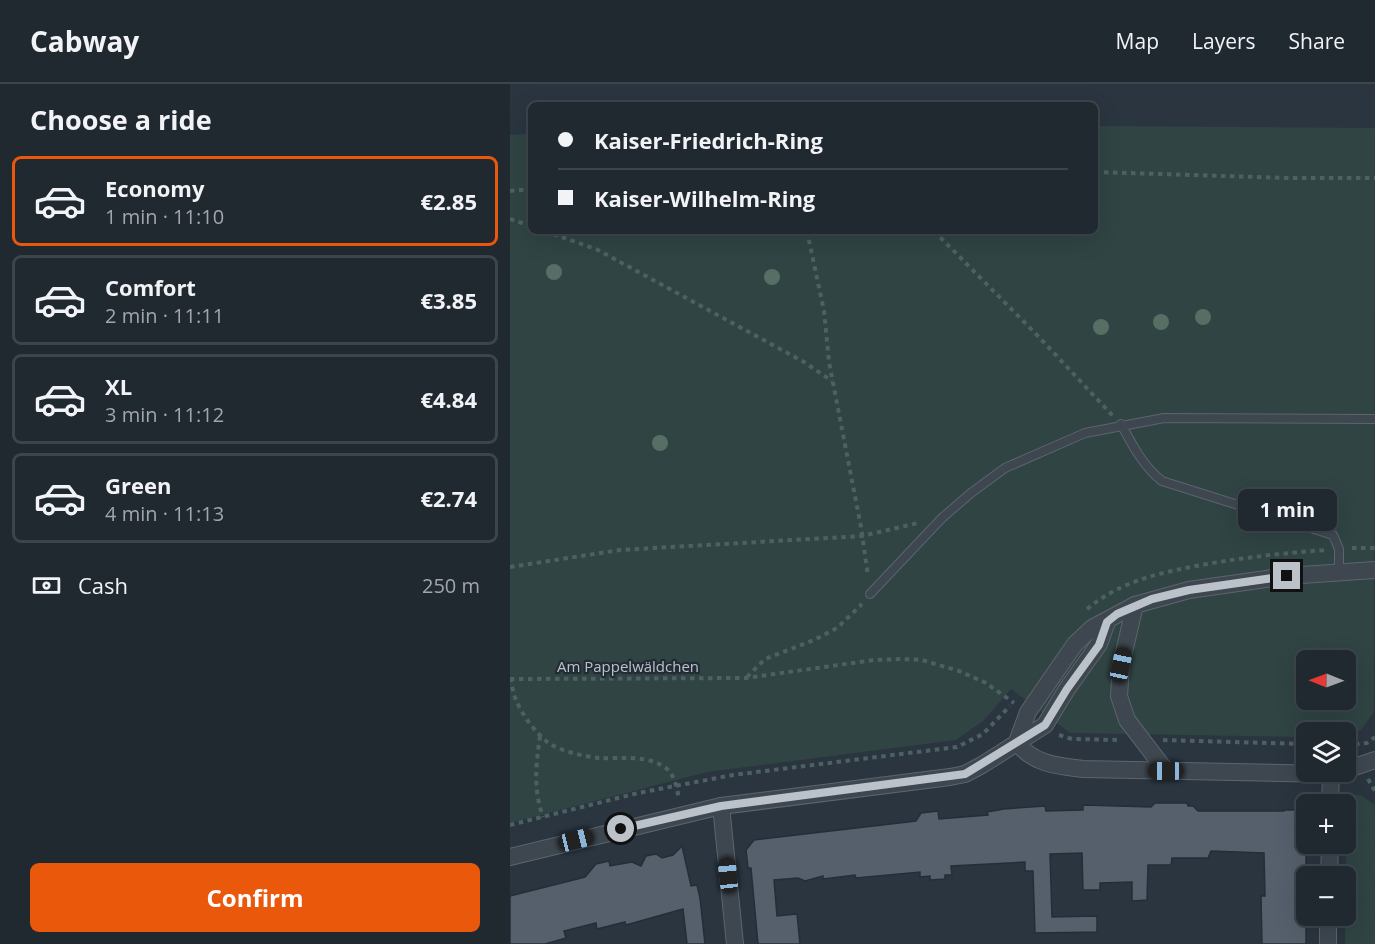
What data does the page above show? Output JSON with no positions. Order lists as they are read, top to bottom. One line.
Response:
{"streets":{"path":["Am Pappelwäldchen"]},"north":"left","page":{"header":"Cabway","nav":["Map","Layers","Share"],"heading":"Choose a ride","banner":["Kaiser-Friedrich-Ring","Kaiser-Wilhelm-Ring"],"list":[{"name":"Economy","note":"1 min · 11:10","value":"€2.85"},{"name":"Comfort","note":"2 min · 11:11","value":"€3.85"},{"name":"XL","note":"3 min · 11:12","value":"€4.84"},{"name":"Green","note":"4 min · 11:13","value":"€2.74"}],"bubble":"1 min","pay":["Cash","250 m"],"map_buttons":["+","−"],"buttons":"Confirm"}}
